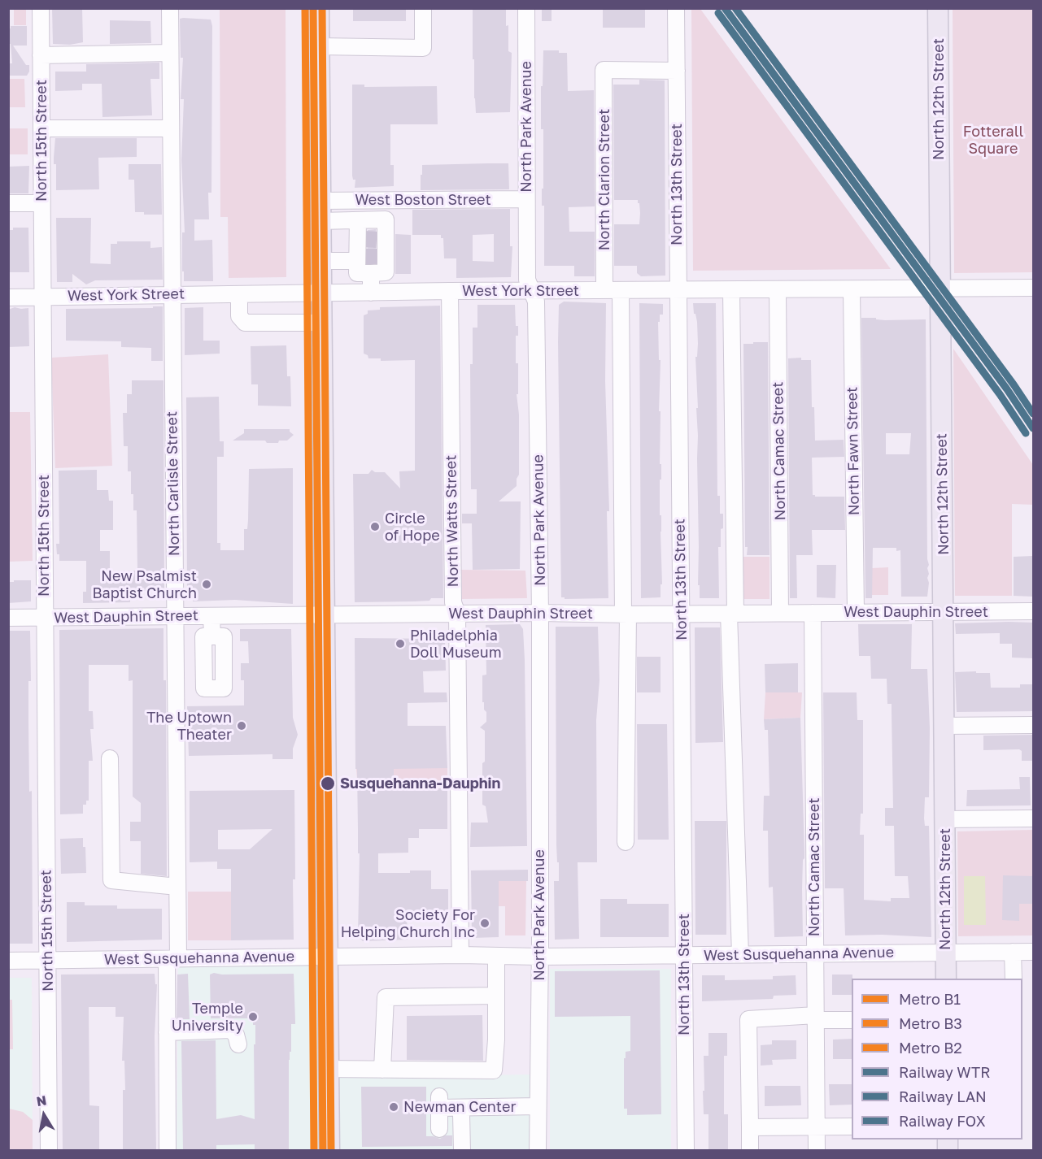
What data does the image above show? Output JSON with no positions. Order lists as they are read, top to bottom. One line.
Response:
{"streets":{"main road":["North 12th Street"],"street":["North Park Avenue","North 15th Street","North Clarion Street","North 13th Street","West Boston Street","West York Street","North Camac Street","North Fawn Street","North Carlisle Street","North Watts Street","West Dauphin Street","West Susquehanna Avenue"]},"crossings":[["North 12th Street","West York Street"],["North 12th Street","West Dauphin Street"],["North 12th Street","West Susquehanna Avenue"],["North Park Avenue","West Boston Street"],["North Park Avenue","West York Street"],["North Park Avenue","West Dauphin Street"],["North Park Avenue","West Susquehanna Avenue"],["North 15th Street","West York Street"],["North 15th Street","West Dauphin Street"],["North 15th Street","West Susquehanna Avenue"],["North Clarion Street","North 13th Street"],["North Clarion Street","West York Street"],["North Clarion Street","West Dauphin Street"],["North 13th Street","West York Street"],["North 13th Street","West Dauphin Street"],["North 13th Street","West Susquehanna Avenue"],["West York Street","North Camac Street"],["West York Street","North Fawn Street"],["West York Street","North Carlisle Street"],["West York Street","North Watts Street"],["North Camac Street","West Dauphin Street"],["North Camac Street","West Susquehanna Avenue"],["North Fawn Street","West Dauphin Street"],["North Carlisle Street","West Dauphin Street"],["North Carlisle Street","West Susquehanna Avenue"],["North Watts Street","West Dauphin Street"],["North Watts Street","West Susquehanna Avenue"]],"parks":["Fotterall Square"],"places":["Circle of Hope","New Psalmist Baptist Church","Philadelphia Doll Museum","The Uptown Theater","Susquehanna-Dauphin","Society For Helping Church Inc","Temple University","Newman Center"],"lines":["metro line B1","metro line B3","metro line B2","rail line WTR","rail line FOX","rail line LAN"],"legend":["Metro B1","Metro B3","Metro B2","Railway WTR","Railway LAN","Railway FOX"],"north":"top"}
